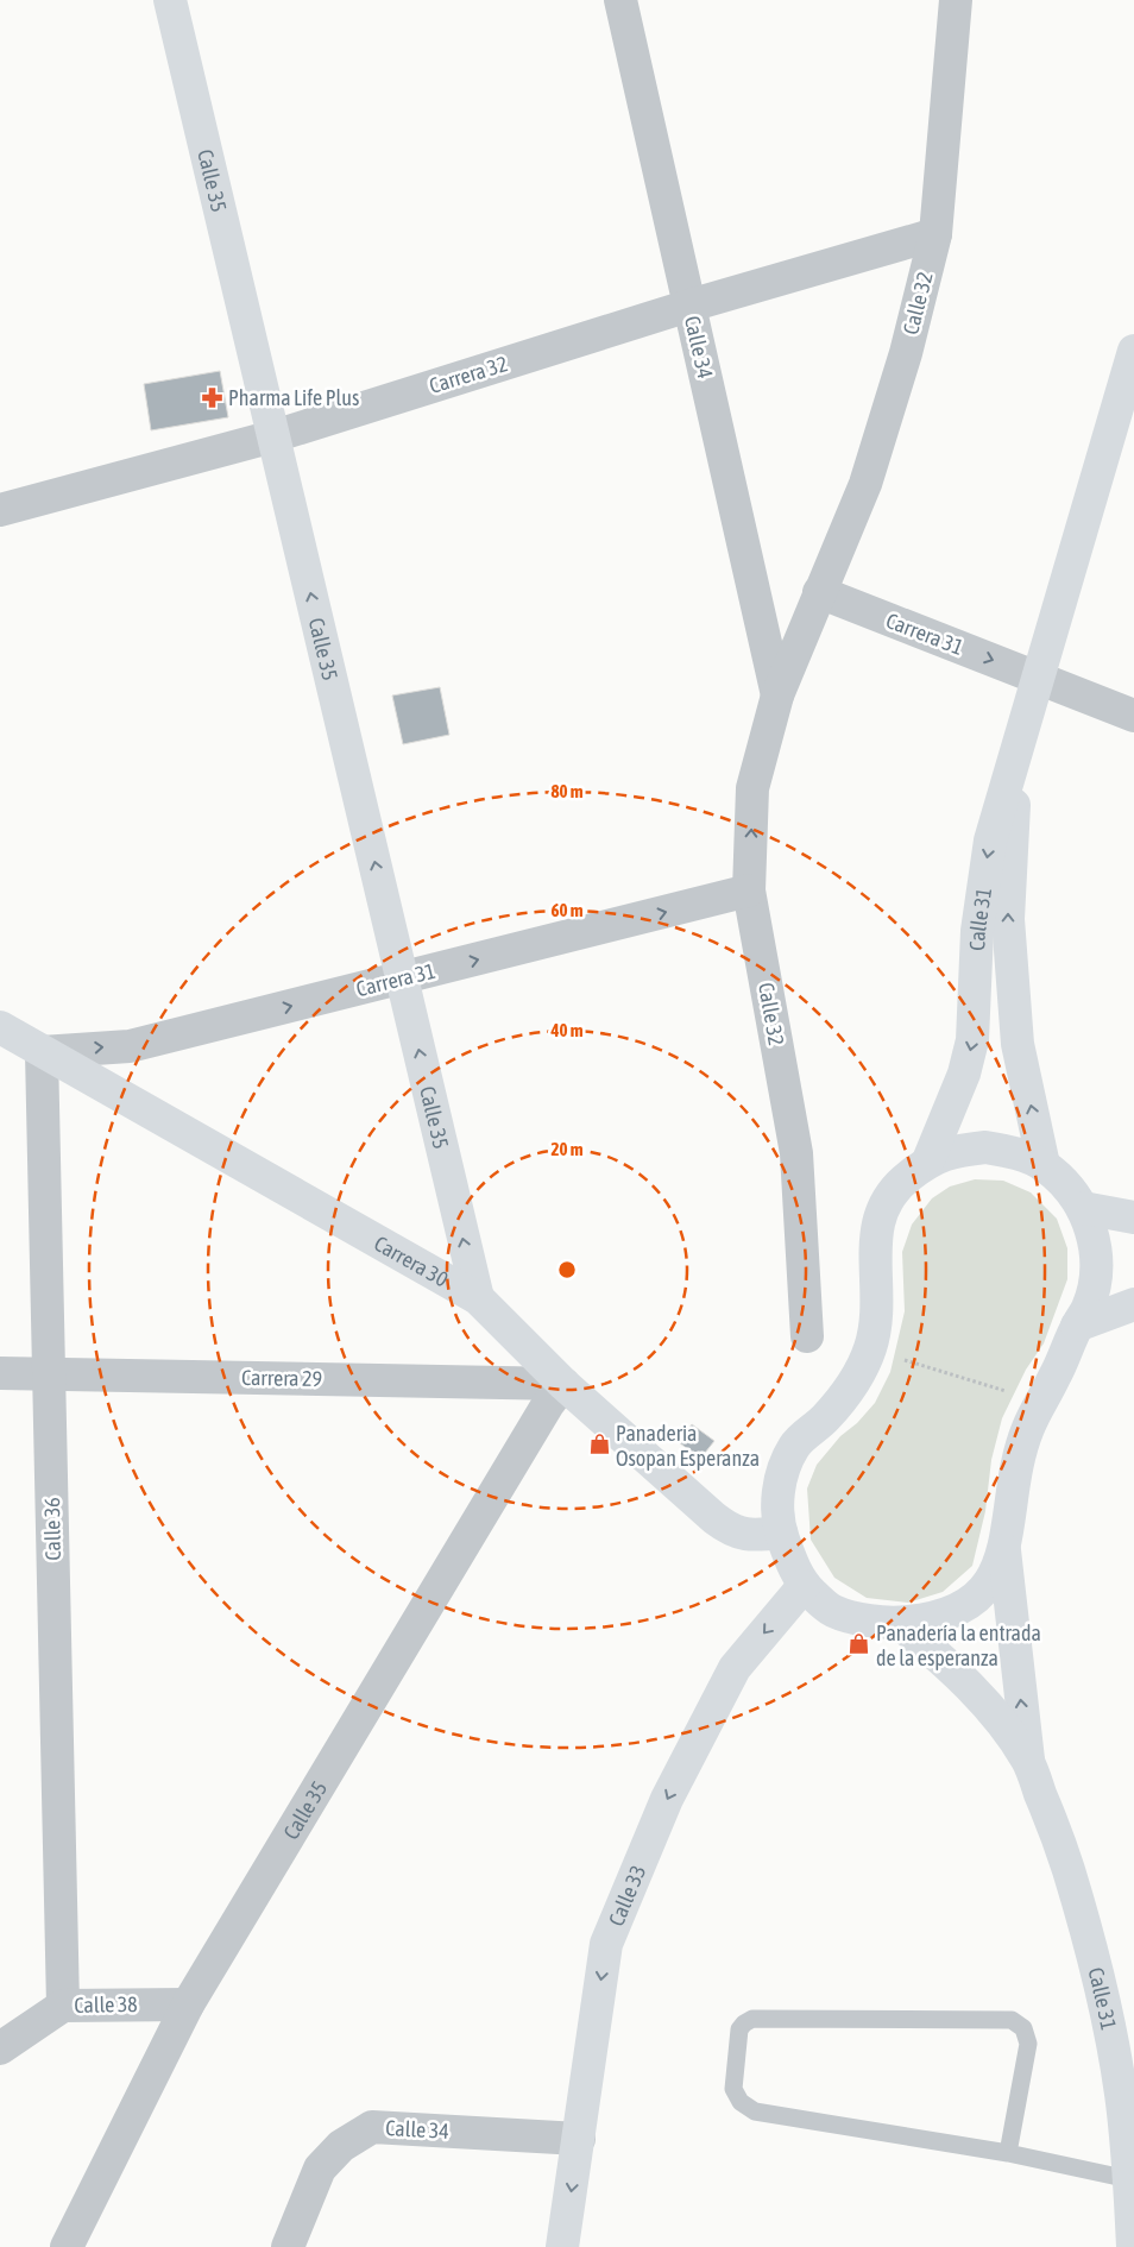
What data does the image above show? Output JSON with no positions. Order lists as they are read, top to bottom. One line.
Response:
{"streets":{"street":["Calle 35","Calle 32","Calle 34","Carrera 32","Carrera 31","Calle 31","Carrera 30","Carrera 29","Calle 36","Calle 33","Calle 38"]},"crossings":[["Calle 35","Carrera 32"],["Calle 35","Carrera 31"],["Calle 35","Carrera 30"],["Calle 35","Carrera 29"],["Calle 35","Calle 38"],["Calle 32","Calle 34"],["Calle 32","Carrera 32"],["Calle 32","Carrera 31"],["Calle 34","Carrera 32"],["Calle 34","Calle 33"],["Carrera 31","Calle 31"],["Carrera 31","Carrera 30"],["Carrera 31","Calle 36"],["Carrera 30","Carrera 29"],["Carrera 30","Calle 36"],["Carrera 29","Calle 36"],["Calle 36","Calle 38"]],"one_way":["Calle 35","Carrera 31","Calle 33"],"places":{"pharmacy":["Pharma Life Plus"],"shop":["Panaderia Osopan Esperanza","Panadería la entrada de la esperanza"]},"rings":["80 m","60 m","40 m","20 m"]}
